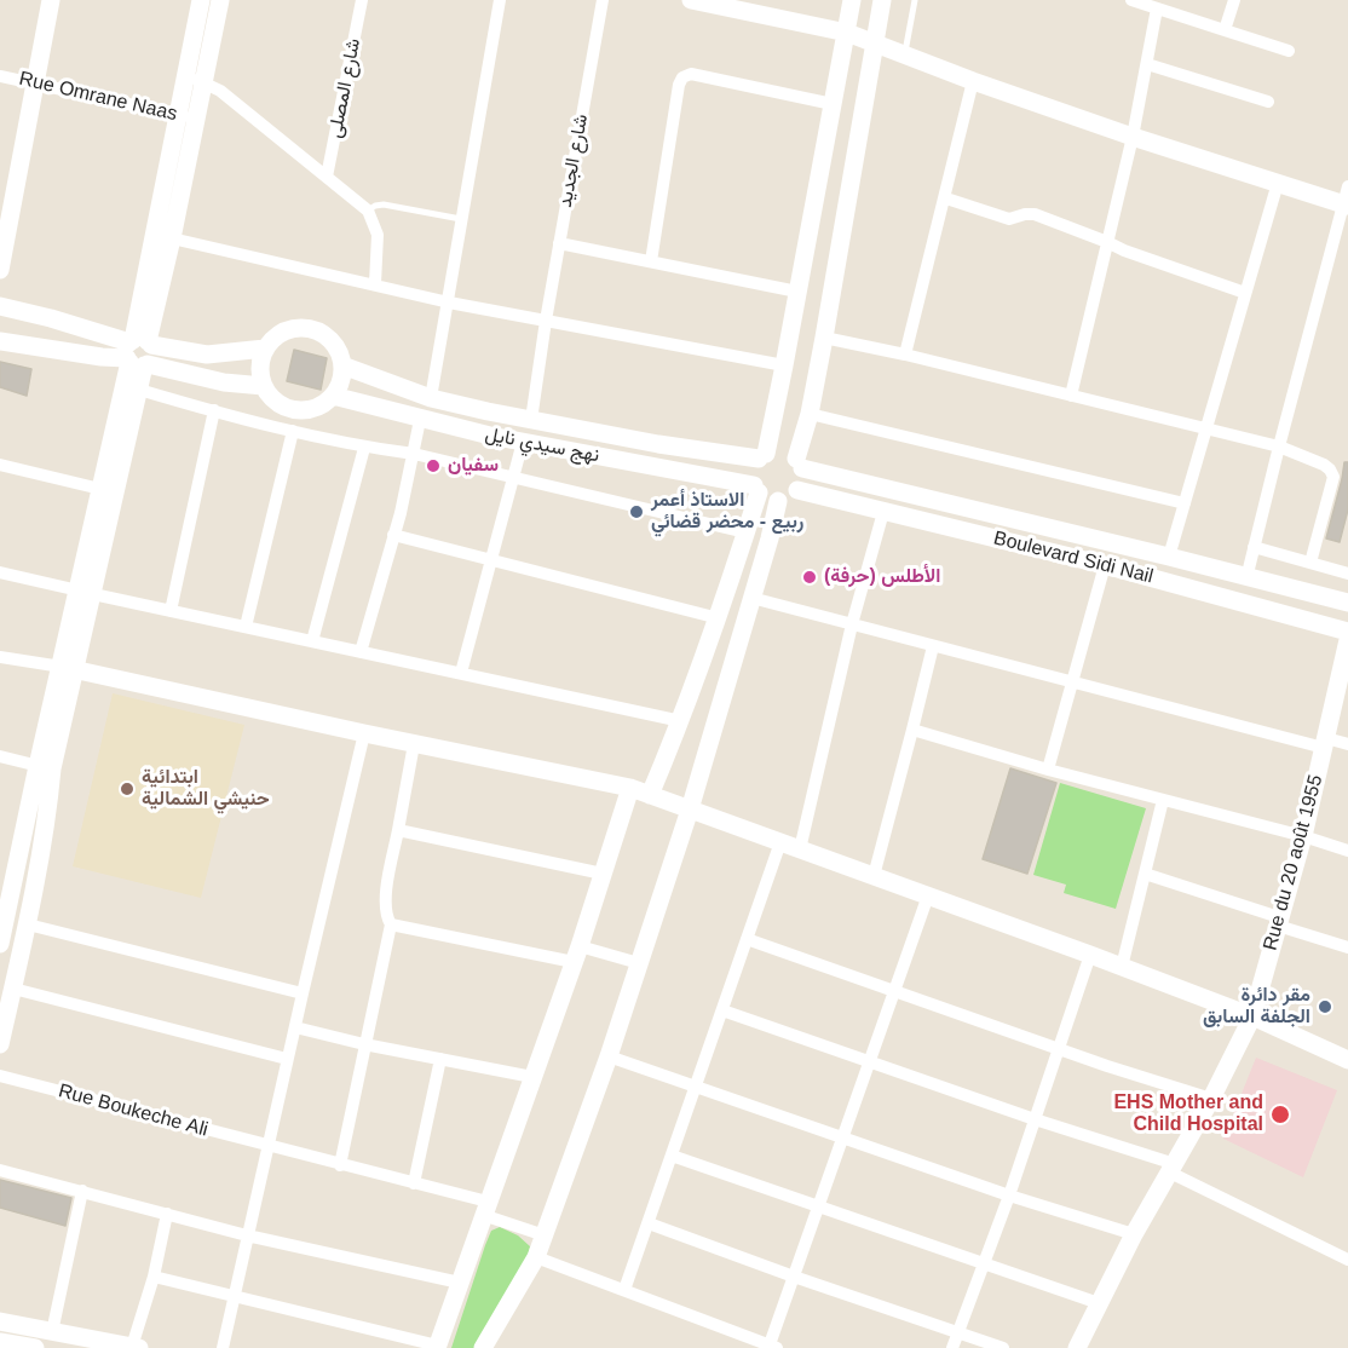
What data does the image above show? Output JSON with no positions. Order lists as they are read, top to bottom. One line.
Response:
{"streets":{"street":["شارع المصلى","Rue Omrane Naas","شارع الجديد","نهج سيدي نايل","Boulevard Sidi Nail","Rue du 20 août 1955","Rue Boukeche Ali"]},"crossings":[["شارع الجديد","نهج سيدي نايل"],["نهج سيدي نايل","Boulevard Sidi Nail"]],"places":["سفيان","الاستاذ أعمر ربيع - محضر قضائي","الأطلس (حرفة)","ابتدائية حنيشي الشمالية","مقر دائرة الجلفة السابق","EHS Mother and Child Hospital"]}
